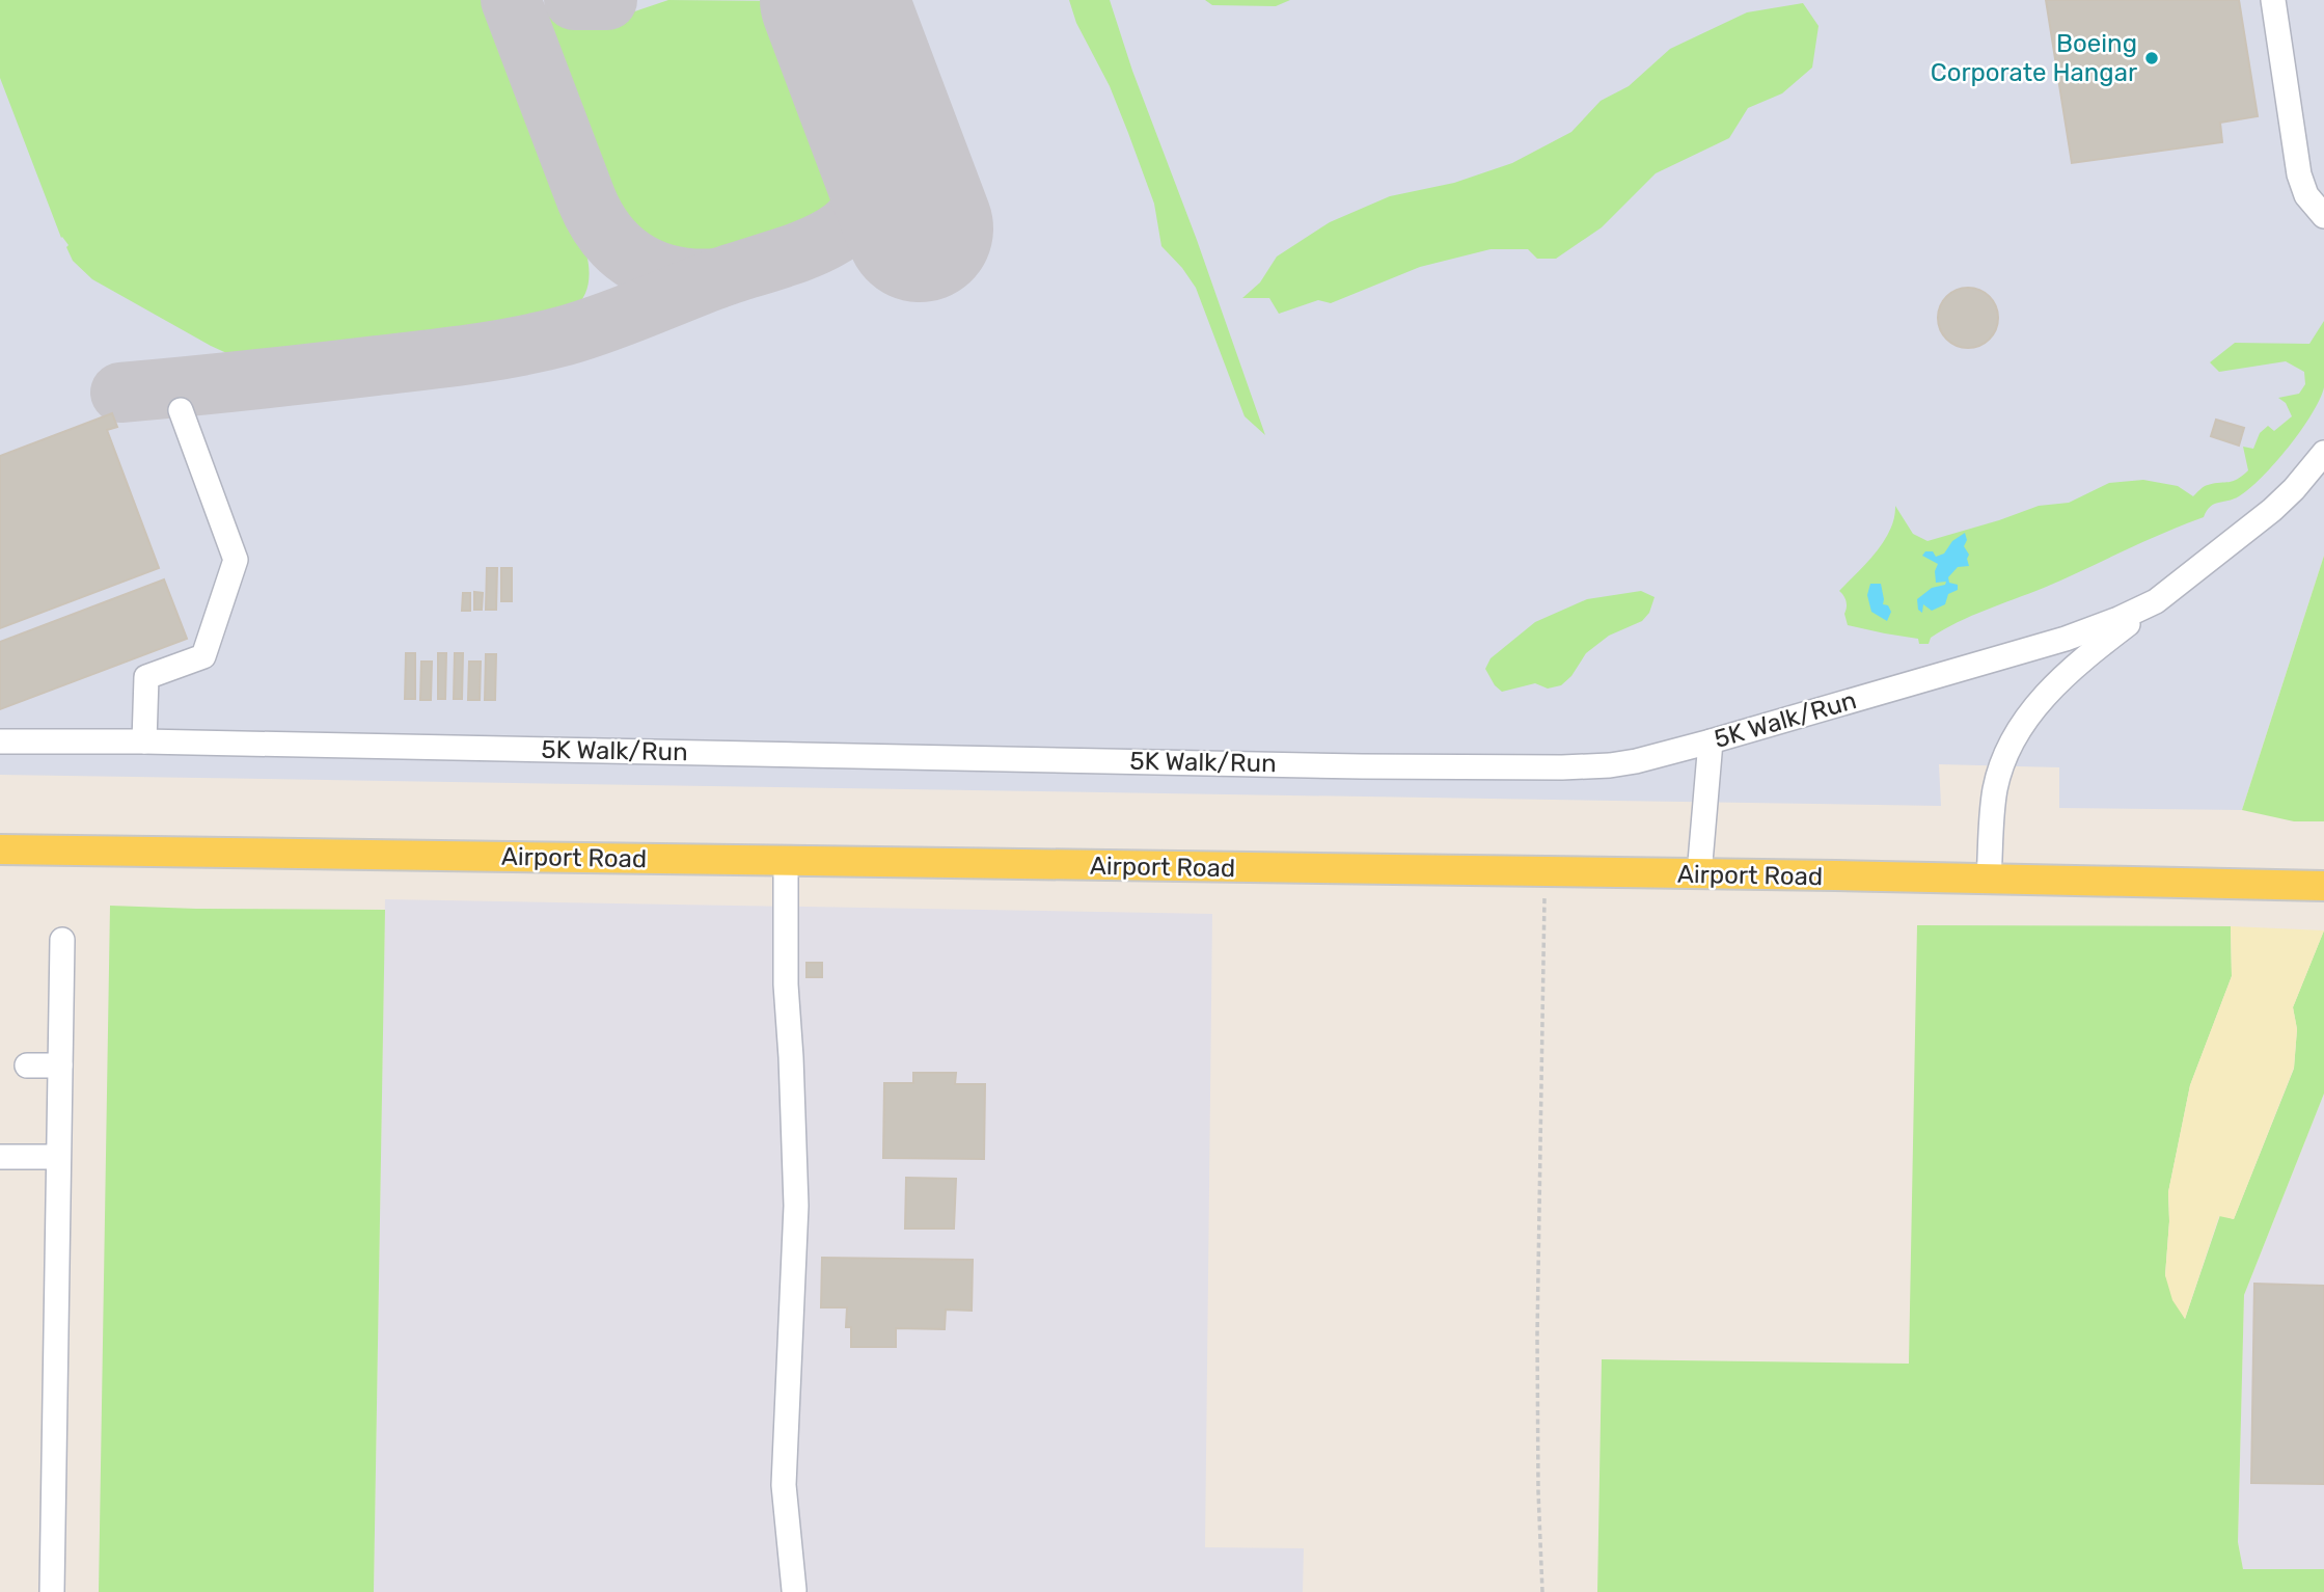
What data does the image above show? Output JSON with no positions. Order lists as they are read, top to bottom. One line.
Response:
{"streets":{"main road":["Airport Road"],"lane":["5K Walk/Run"]},"places":["Boeing Corporate Hangar"]}
